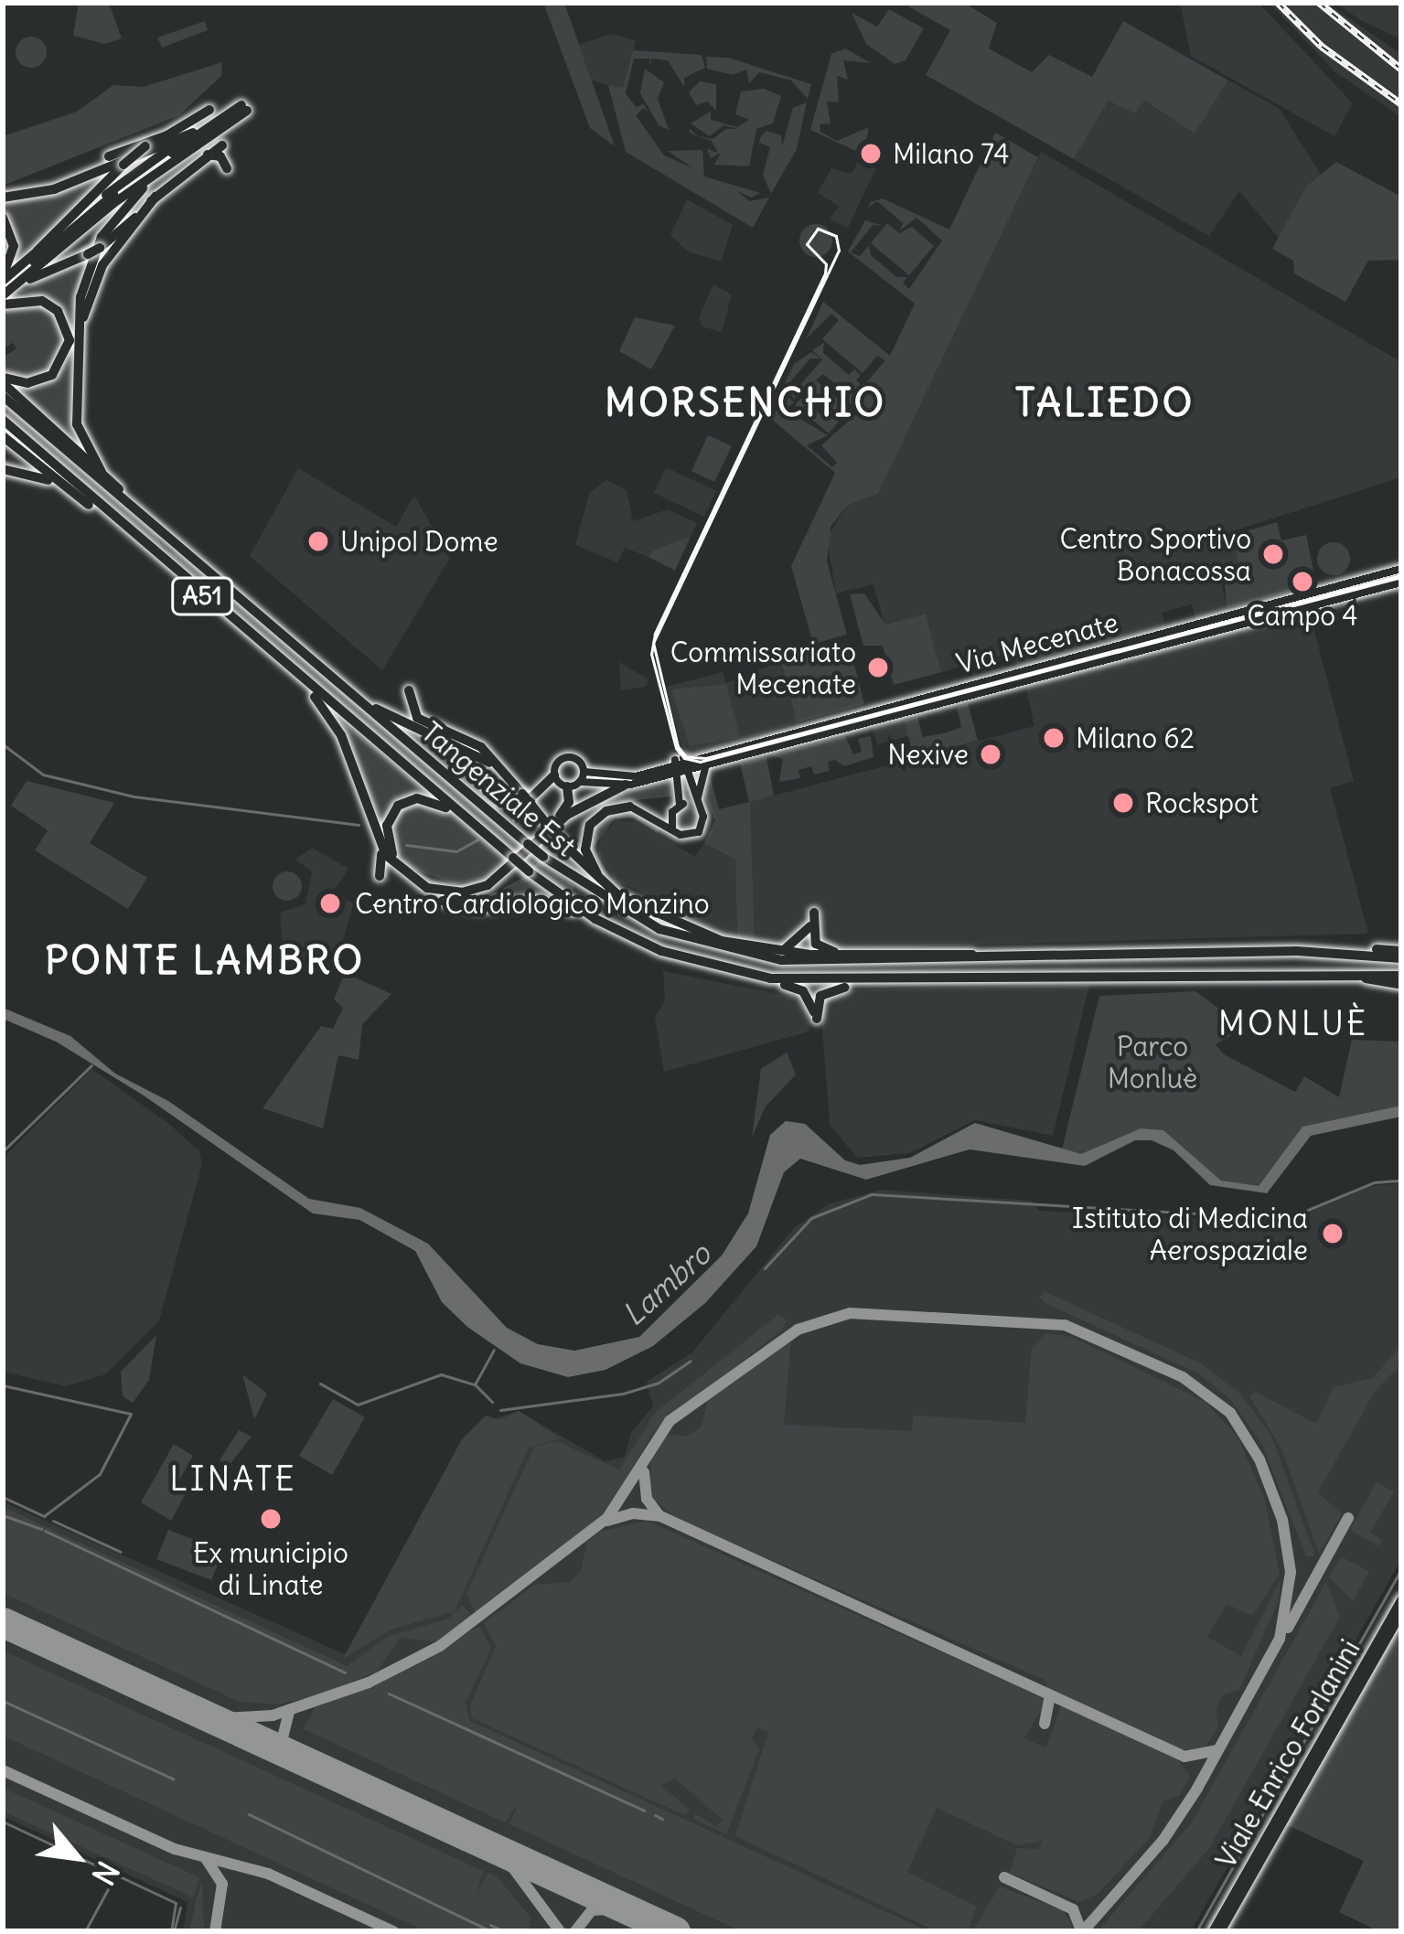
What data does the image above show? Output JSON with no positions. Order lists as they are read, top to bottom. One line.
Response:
{"streets":{"highway":["A51","Tangenziale Est"],"main road":["Via Mecenate","Viale Enrico Forlanini"]},"districts":["MORSENCHIO","TALIEDO","PONTE LAMBRO","MONLUÈ","LINATE"],"water":["Lambro"],"parks":["Parco Monluè"],"places":["Milano 74","Unipol Dome","Centro Sportivo Bonacossa","Campo 4","Commissariato Mecenate","Milano 62","Nexive","Rockspot","Centro Cardiologico Monzino","Istituto di Medicina Aerospaziale","Ex municipio di Linate"],"north":"bottom right"}
